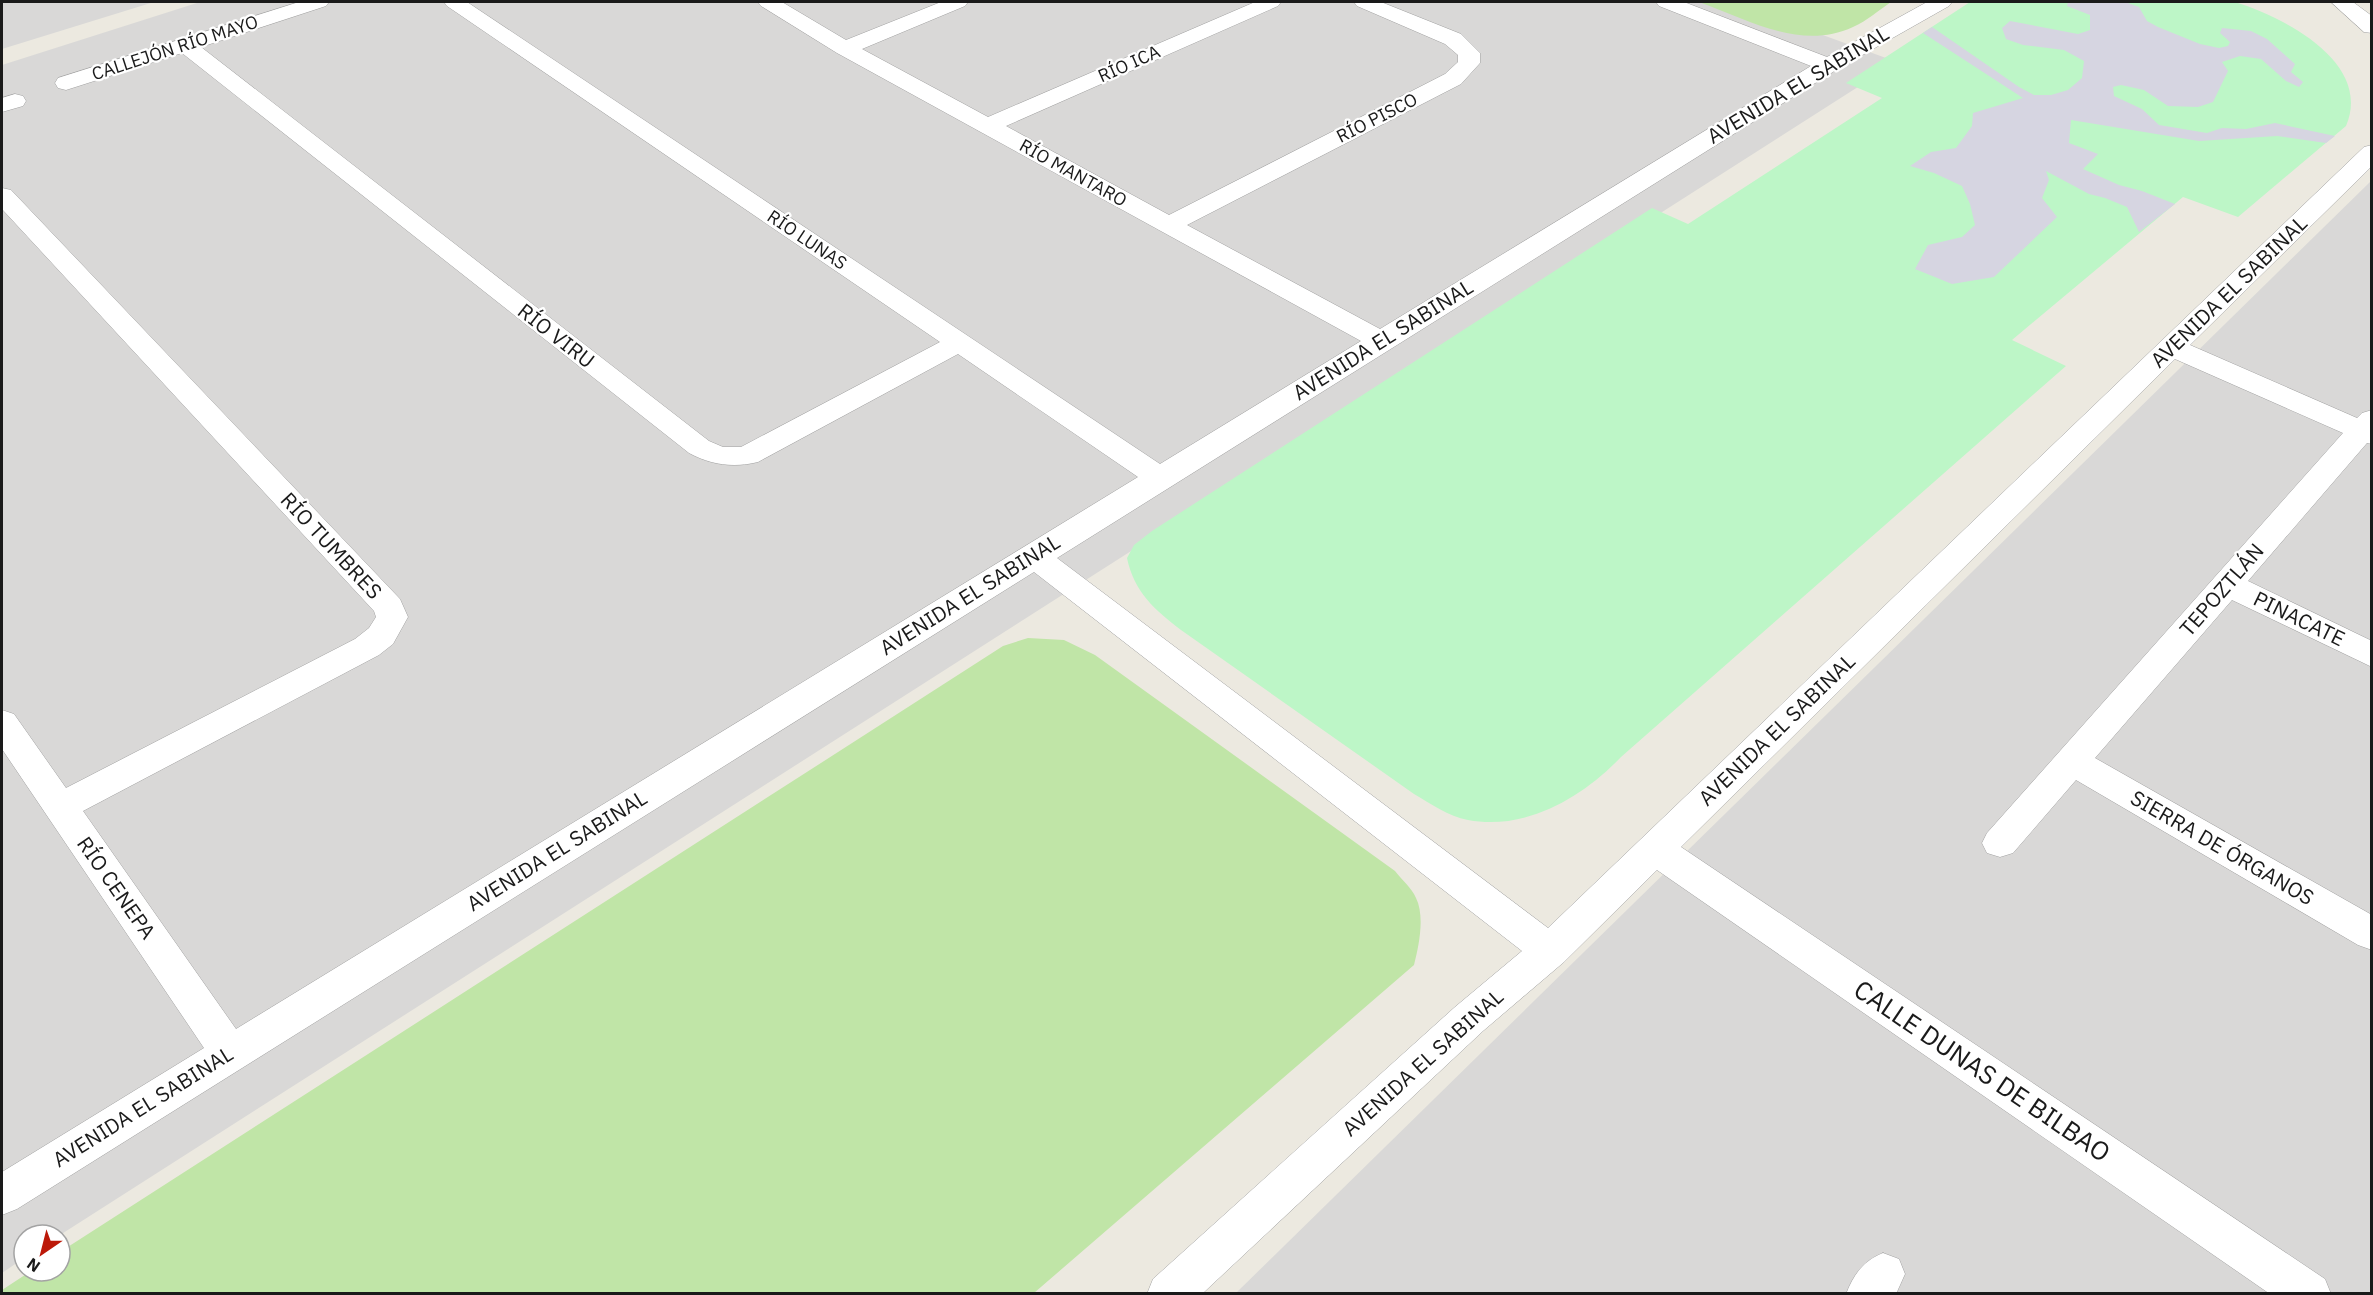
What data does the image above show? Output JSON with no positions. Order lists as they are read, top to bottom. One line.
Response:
{"streets":{"street":["CALLEJÓN RÍO MAYO","RÍO ICA","AVENIDA EL SABINAL","RÍO PISCO","RÍO MANTARO","RÍO LUNAS","RÍO VIRU","RÍO TUMBRES","TEPOZTLÁN","PINACATE","SIERRA DE ÓRGANOS","RÍO CENEPA","CALLE DUNAS DE BILBAO"]},"crossings":[["CALLEJÓN RÍO MAYO","RÍO VIRU"],["RÍO ICA","RÍO MANTARO"],["AVENIDA EL SABINAL","RÍO MANTARO"],["AVENIDA EL SABINAL","RÍO LUNAS"],["AVENIDA EL SABINAL","RÍO CENEPA"],["AVENIDA EL SABINAL","CALLE DUNAS DE BILBAO"],["RÍO PISCO","RÍO MANTARO"],["RÍO LUNAS","RÍO VIRU"],["RÍO TUMBRES","RÍO CENEPA"],["TEPOZTLÁN","PINACATE"],["TEPOZTLÁN","SIERRA DE ÓRGANOS"]],"north":"bottom left"}
